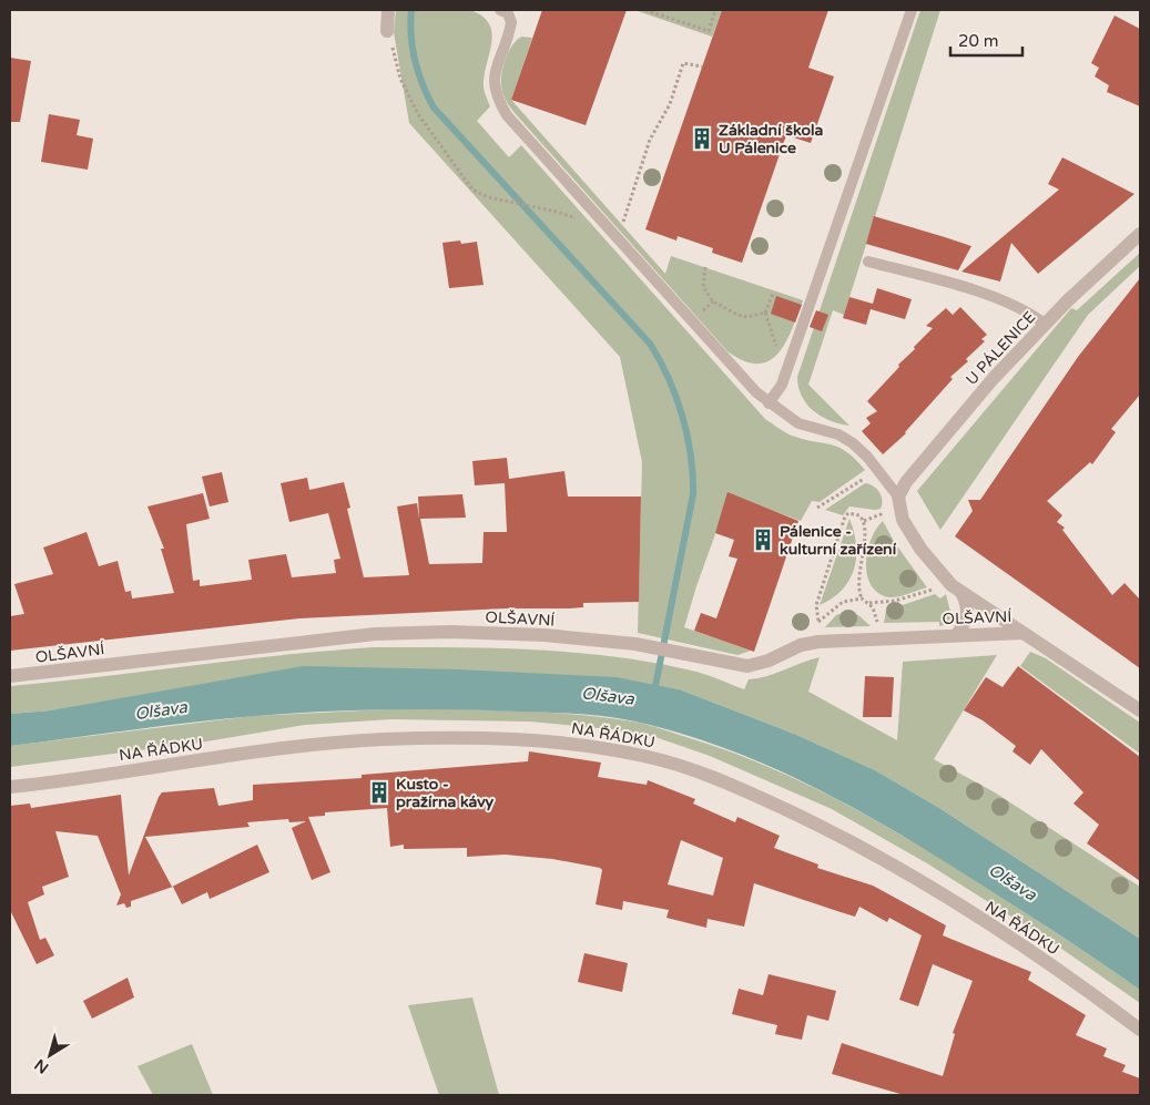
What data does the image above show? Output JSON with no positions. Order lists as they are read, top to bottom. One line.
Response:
{"streets":{"street":["U PÁLENICE","OLŠAVNÍ","NA ŘÁDKU"]},"crossings":[["U PÁLENICE","OLŠAVNÍ"]],"water":["Olšava"],"places":{"building":["Základní škola U Pálenice","Pálenice - kulturní zařízení","Kusto - pražírna kávy"]},"scale_bar":"20 m","north":"bottom left"}
